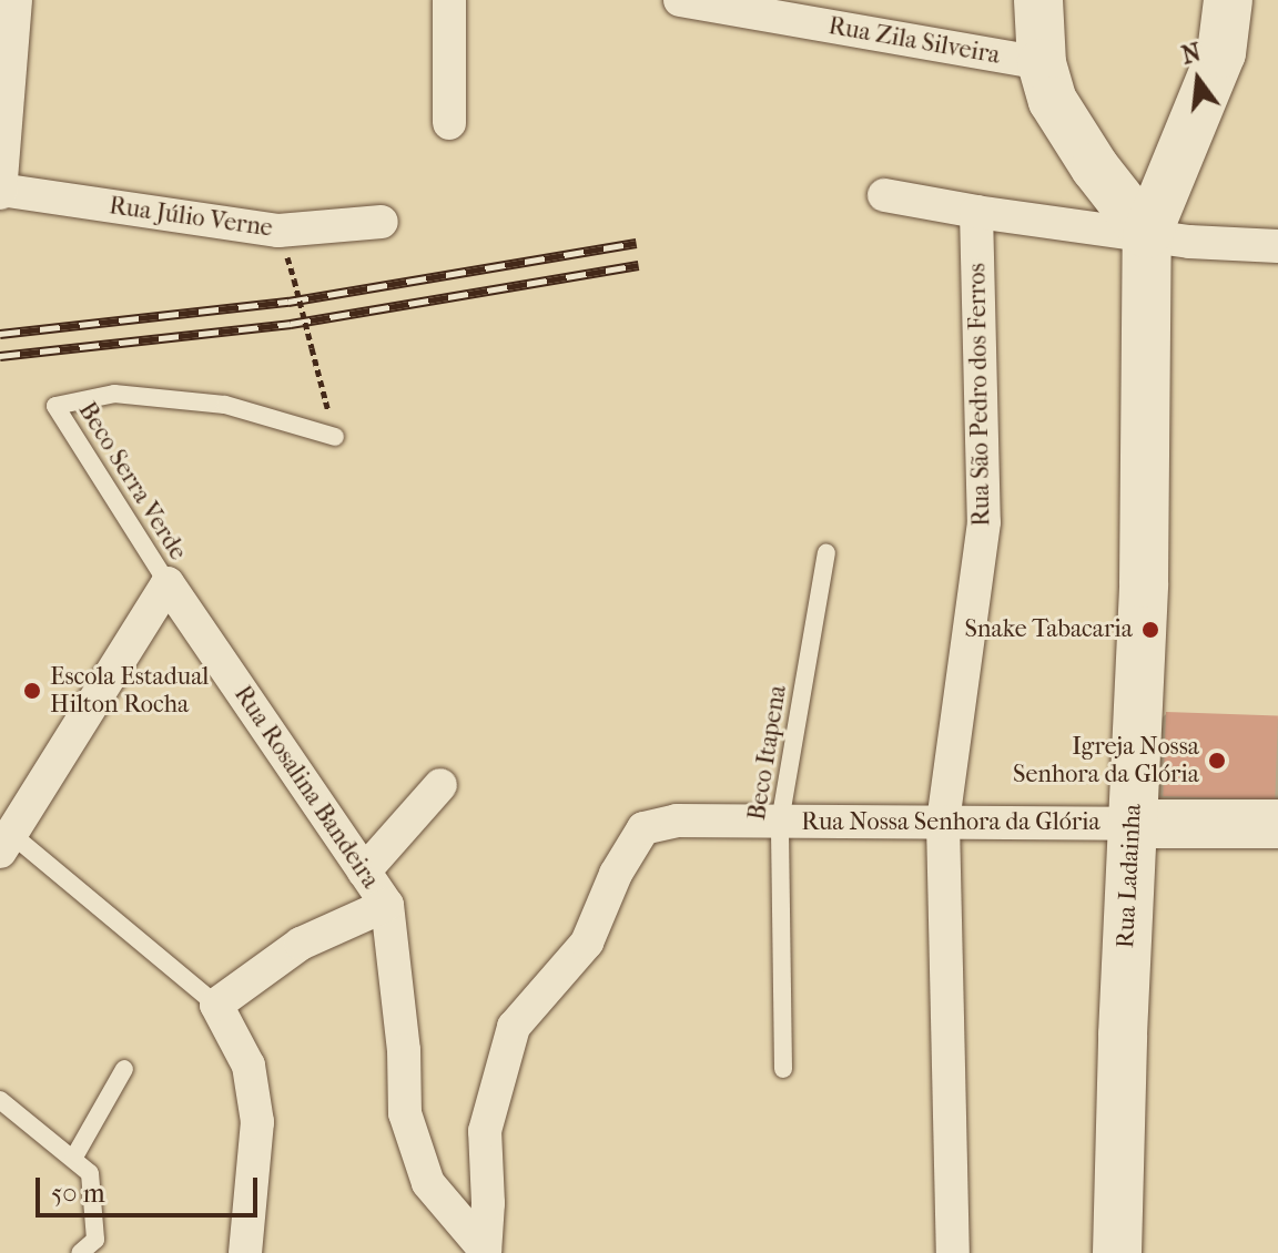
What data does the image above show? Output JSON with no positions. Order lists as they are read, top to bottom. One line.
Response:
{"streets":{"street":["Rua Zila Silveira","Rua Júlio Verne","Rua São Pedro dos Ferros","Rua Rosalina Bandeira","Rua Nossa Senhora da Glória","Rua Ladainha"],"lane":["Beco Serra Verde","Beco Itapena"]},"crossings":[["Rua São Pedro dos Ferros","Rua Nossa Senhora da Glória"],["Beco Serra Verde","Rua Rosalina Bandeira"],["Beco Itapena","Rua Nossa Senhora da Glória"],["Rua Rosalina Bandeira","Rua Nossa Senhora da Glória"],["Rua Nossa Senhora da Glória","Rua Ladainha"]],"places":["Snake Tabacaria","Escola Estadual Hilton Rocha","Igreja Nossa Senhora da Glória"],"scale_bar":"50 m","north":"top"}
